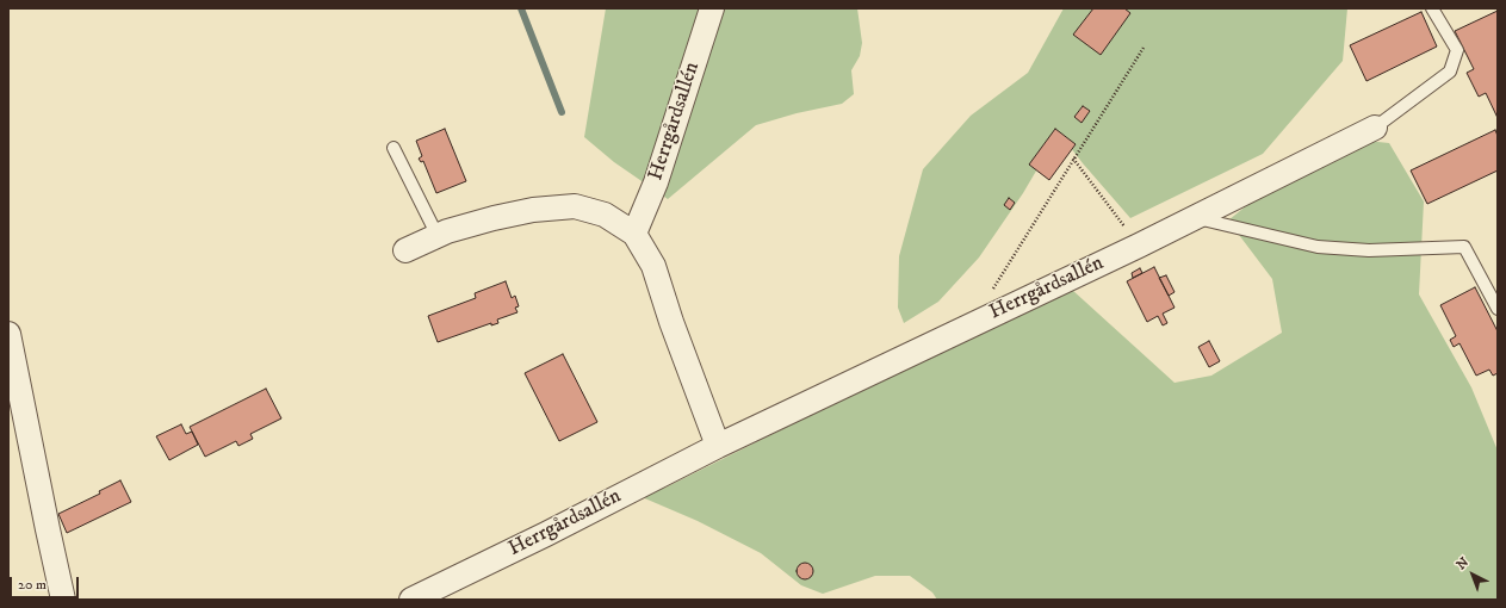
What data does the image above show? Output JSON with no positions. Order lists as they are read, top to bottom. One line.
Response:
{"streets":{"street":["Herrgårdsallén"]},"scale_bar":"20 m","north":"top left"}
